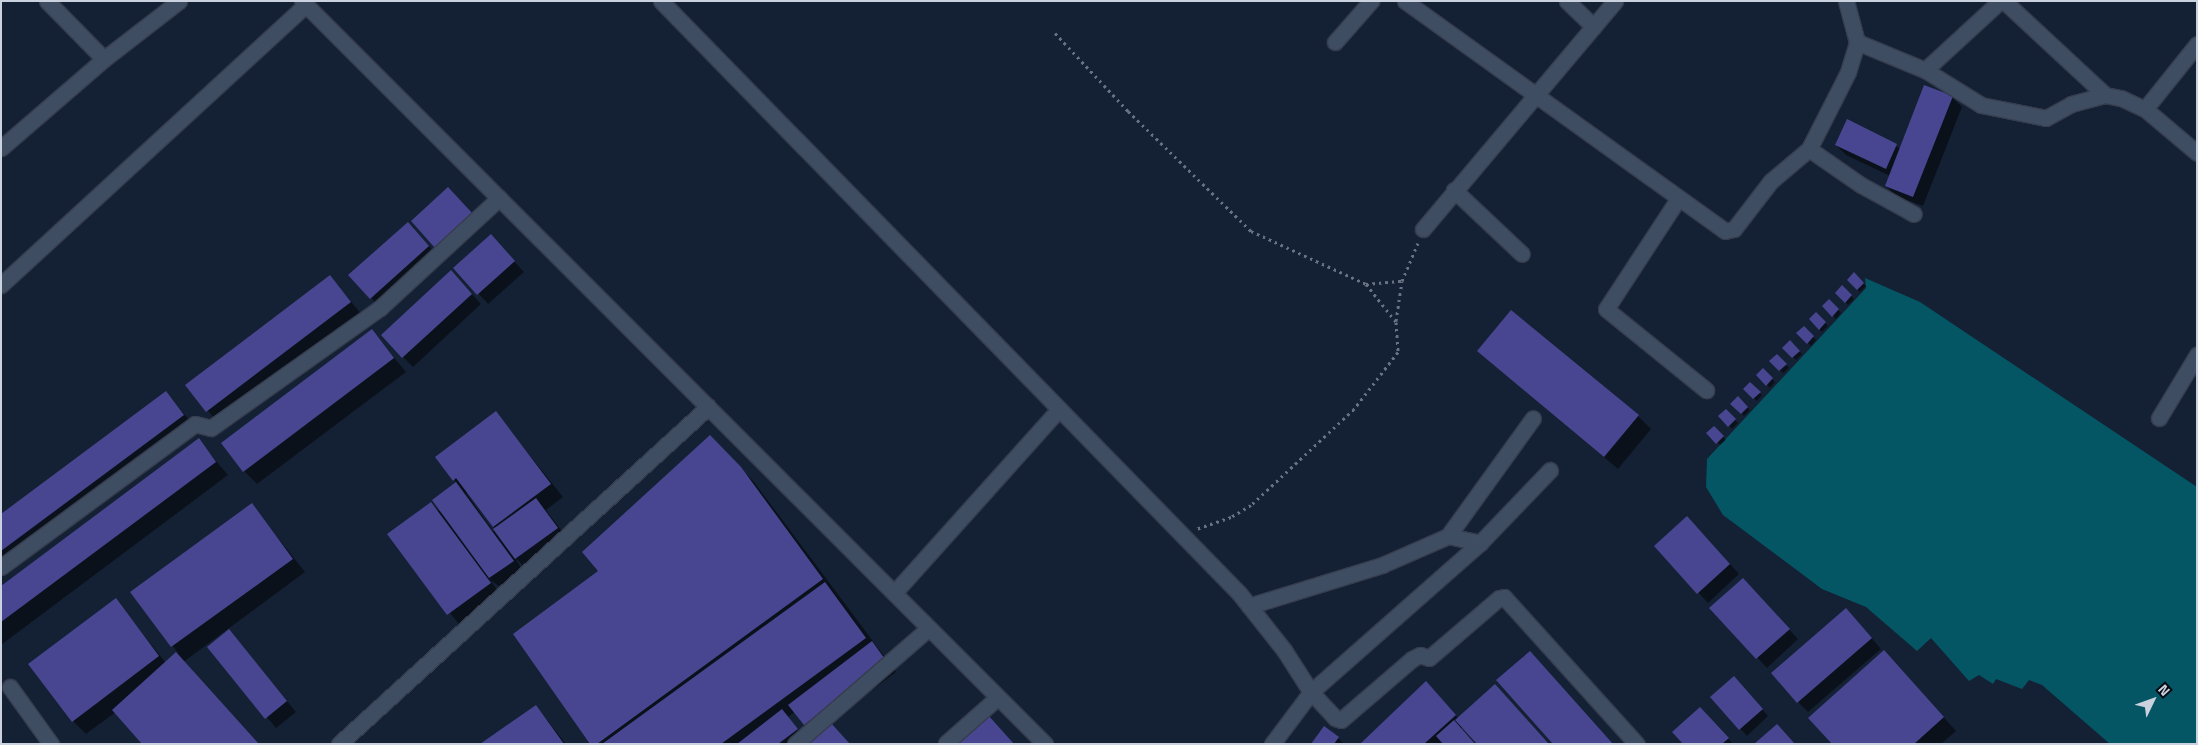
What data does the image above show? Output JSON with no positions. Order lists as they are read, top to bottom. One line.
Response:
{"north":"top right"}
